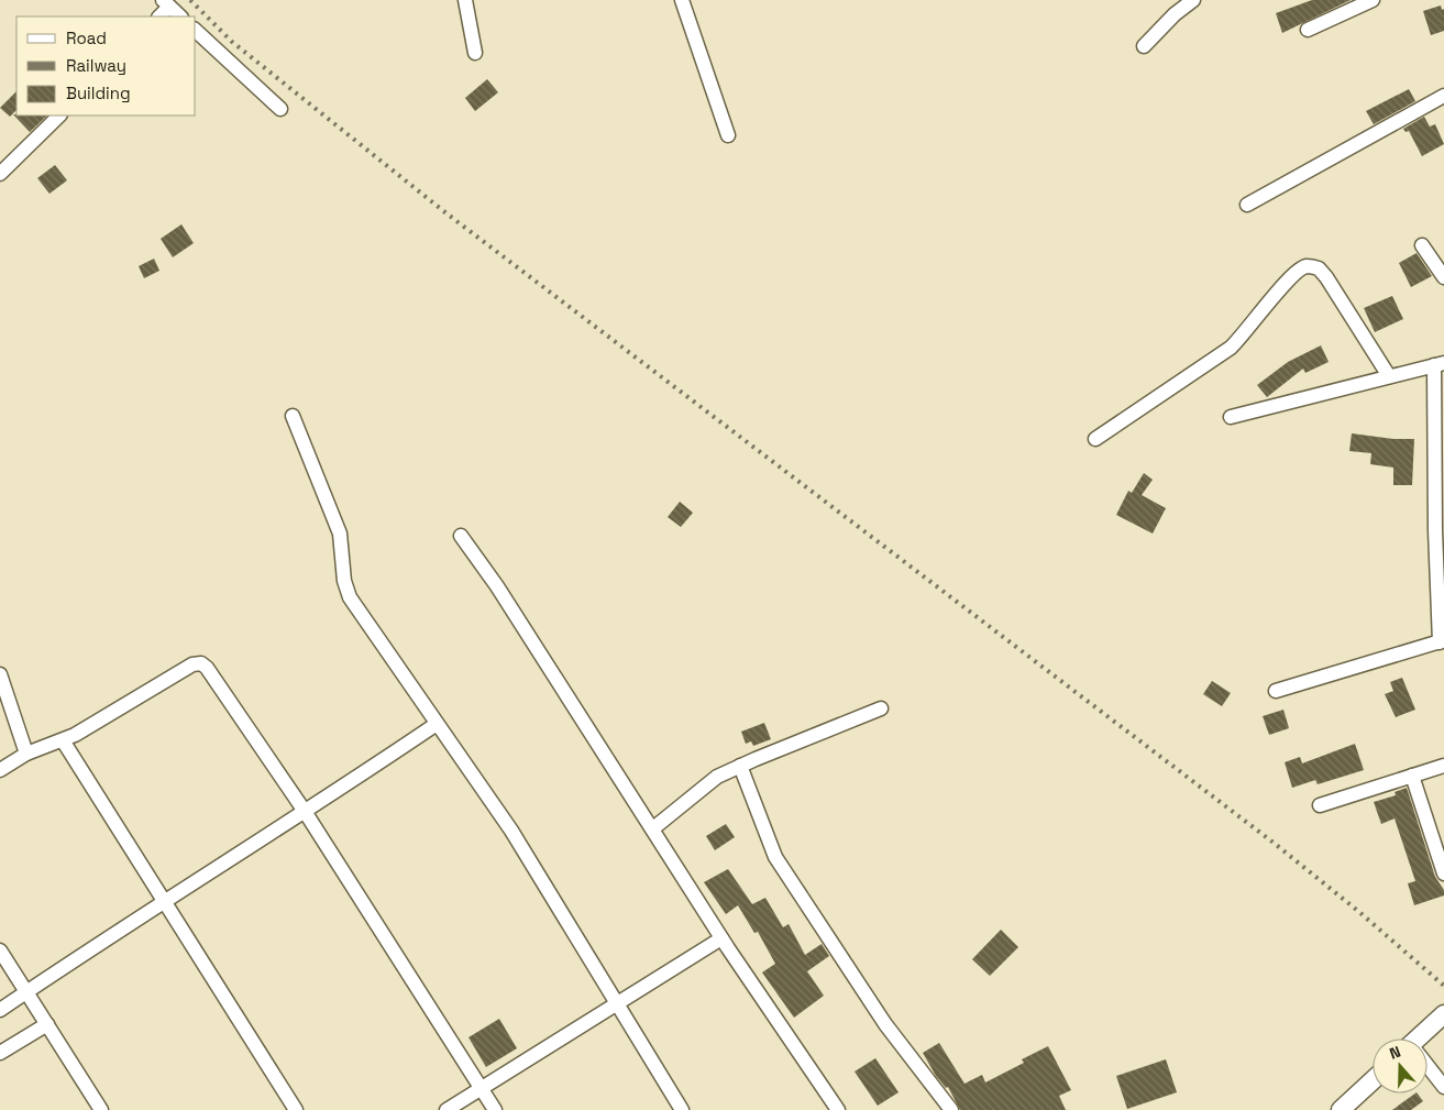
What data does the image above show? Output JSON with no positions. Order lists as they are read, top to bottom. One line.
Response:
{"legend":["Road","Railway","Building"],"north":"top"}
